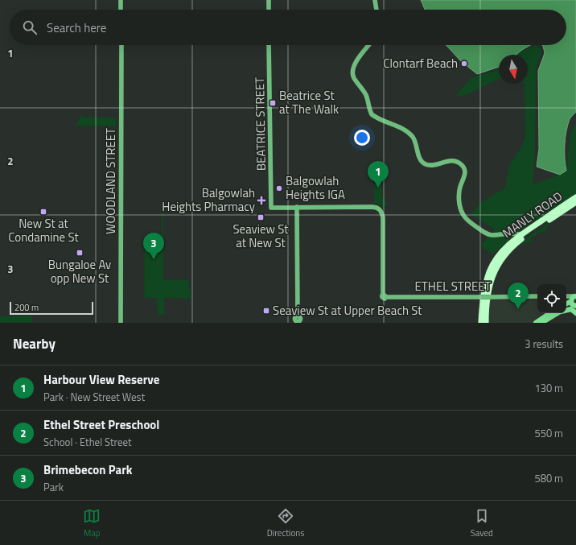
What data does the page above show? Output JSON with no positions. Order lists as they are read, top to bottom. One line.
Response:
{"streets":{"highway":["MANLY ROAD"],"street":["BEATRICE STREET","WOODLAND STREET","ETHEL STREET"]},"crossings":[["BEATRICE STREET","ETHEL STREET"]],"places":{"other":["Clontarf Beach","Balgowlah Heights IGA"],"transit":["Beatrice St at The Walk","New St at Condamine St","Seaview St at New St","Bungaloe Av opp New St","Seaview St at Upper Beach St"],"health":["Balgowlah Heights Pharmacy"]},"scale_bar":"200 m","north":"bottom","page":{"search":"Search here","pins":["1","3","2"],"scale":"200 m","heading":["Nearby","3 results"],"list":[{"mark":"1","name":"Harbour View Reserve","note":"Park · New Street West","value":"130 m"},{"mark":"2","name":"Ethel Street Preschool","note":"School · Ethel Street","value":"550 m"},{"mark":"3","name":"Brimebecon Park","note":"Park","value":"580 m"}],"nav":["Map","Directions","Saved"]},"grid":{"rows":["1","2","3"]}}
